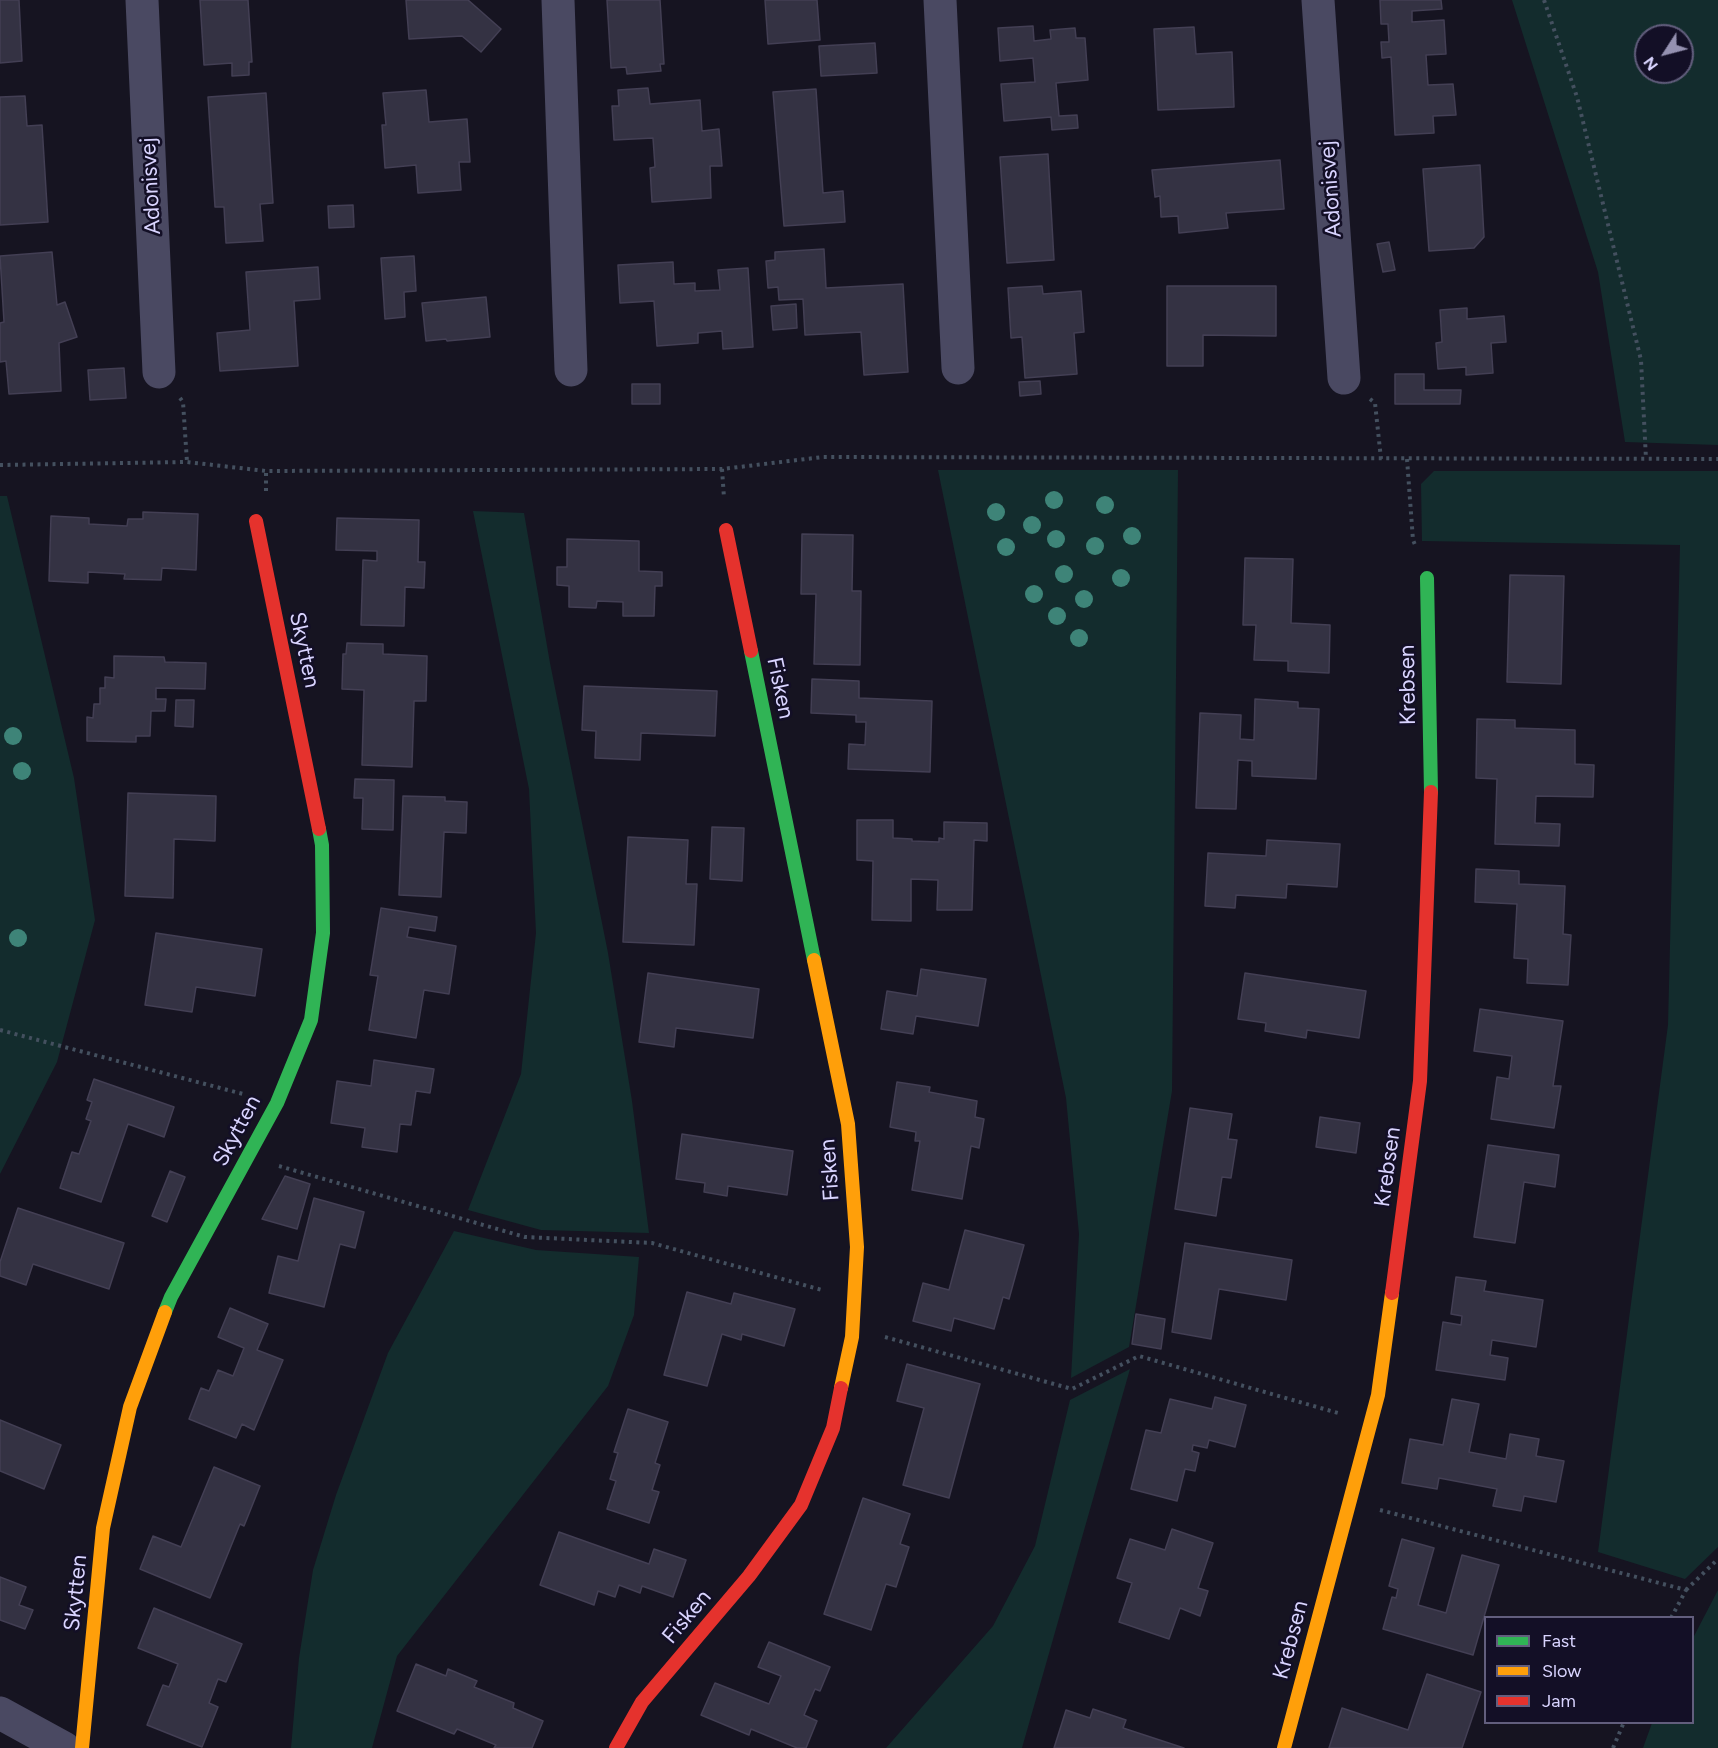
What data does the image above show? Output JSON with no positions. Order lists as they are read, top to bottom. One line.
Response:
{"streets":{"street":["Adonisvej","Skytten","Krebsen","Fisken"]},"legend":["Fast","Slow","Jam"],"north":"bottom left"}
